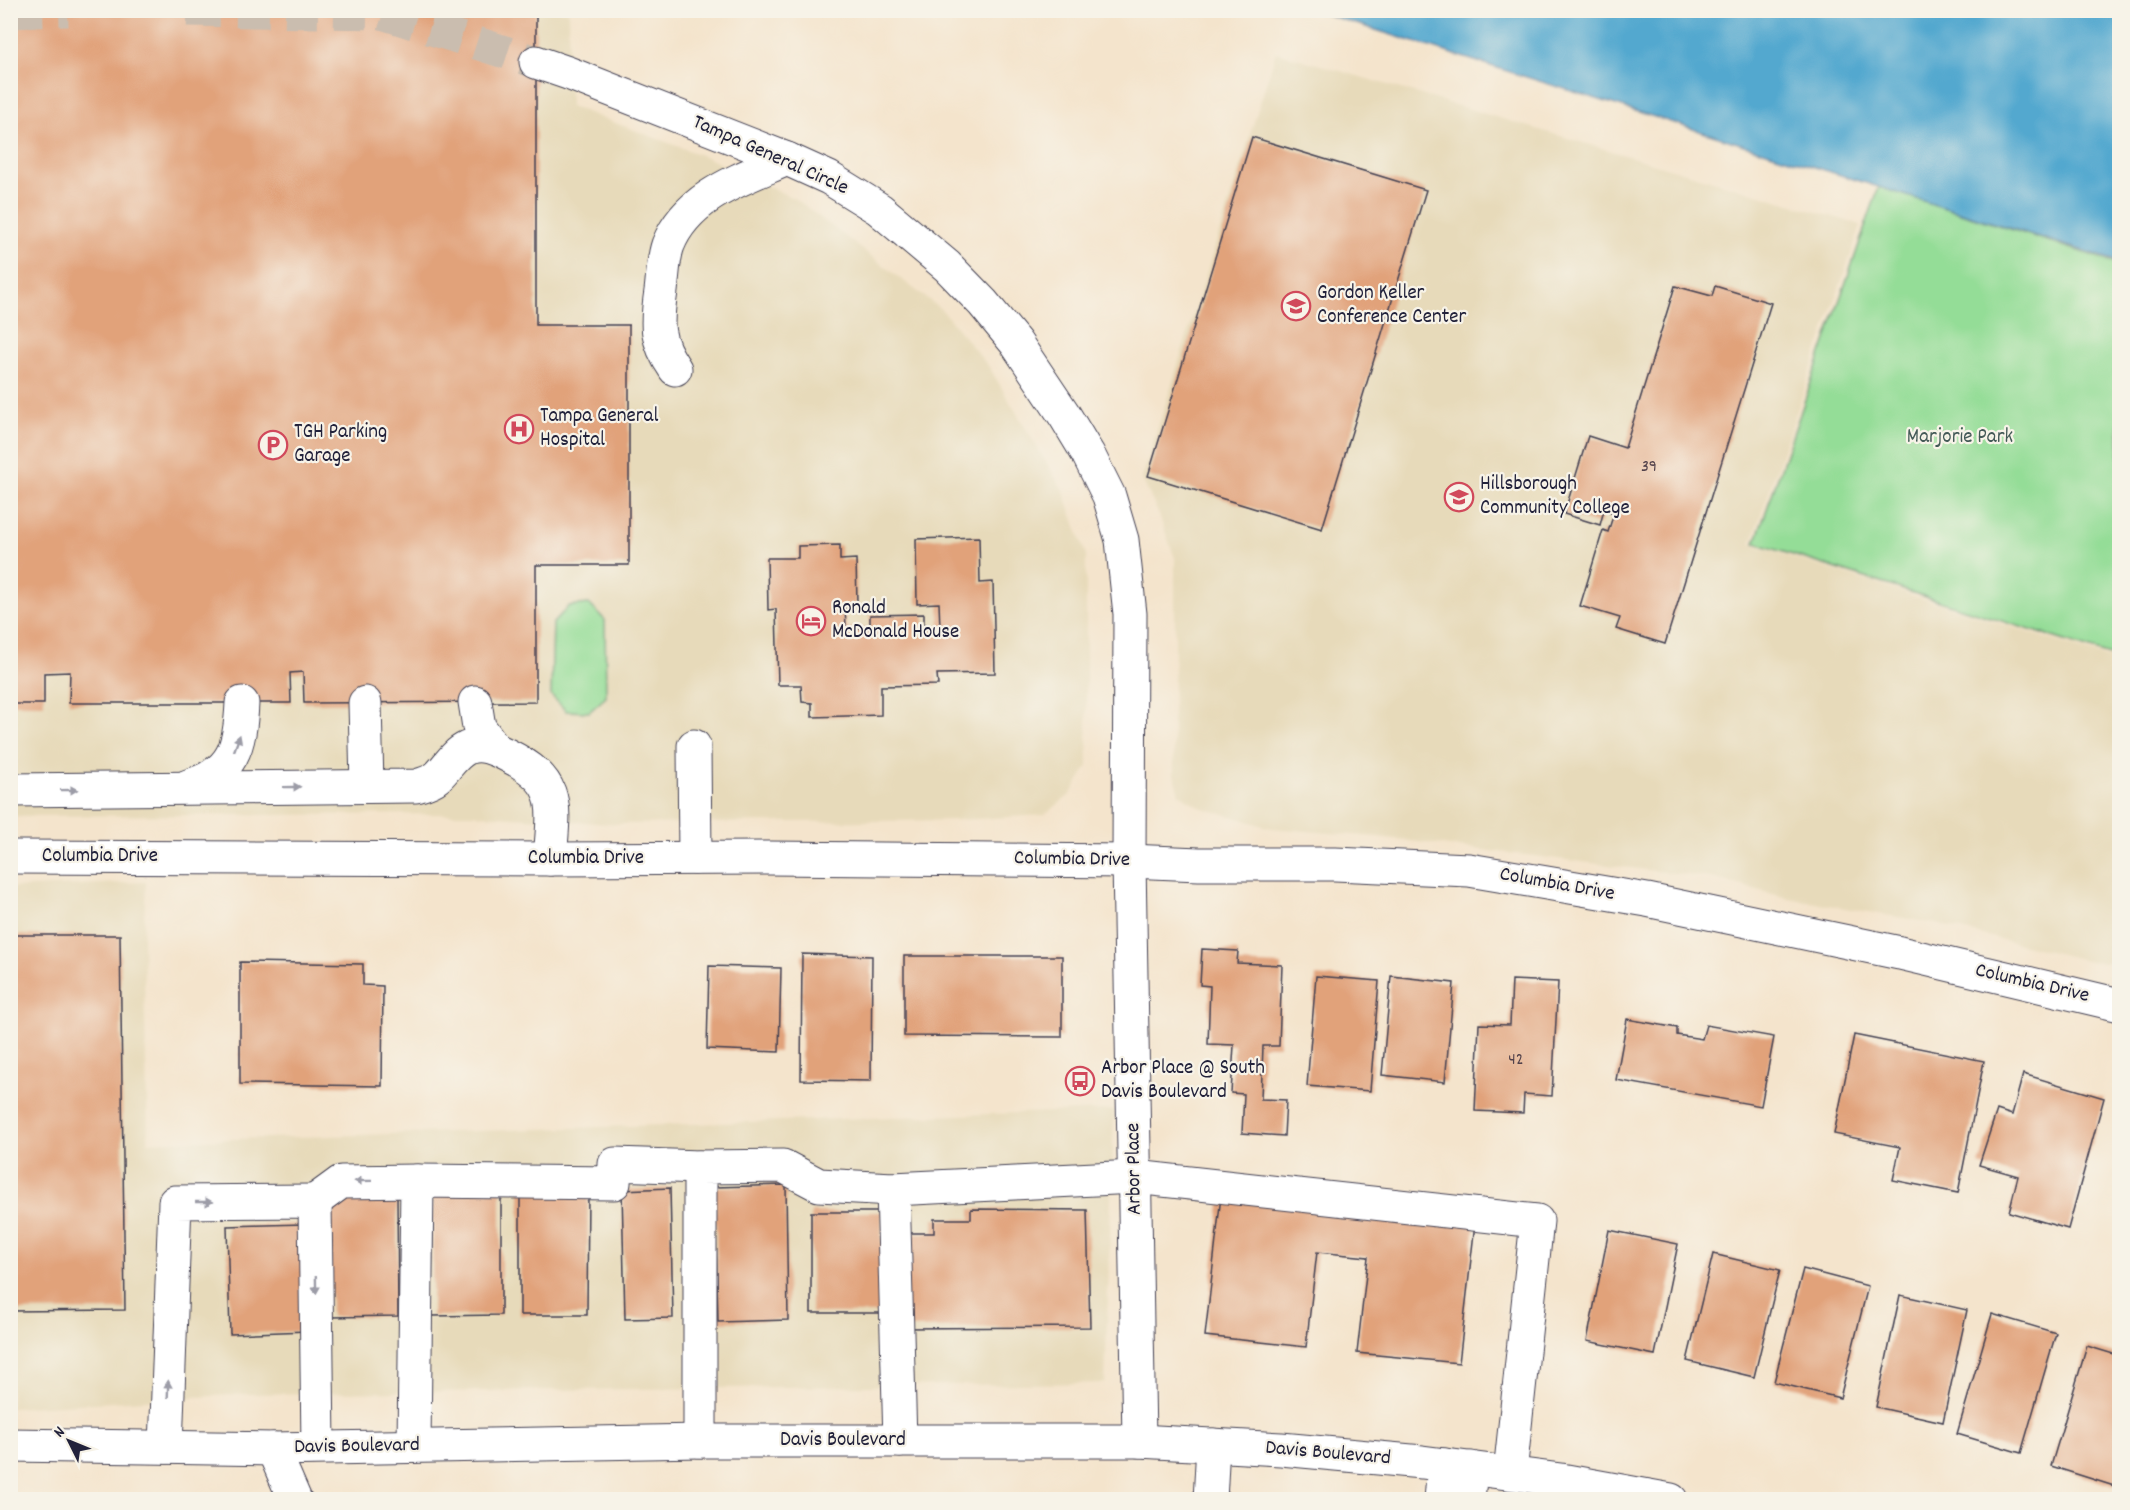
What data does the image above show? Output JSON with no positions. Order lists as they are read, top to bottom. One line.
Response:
{"streets":{"street":["Tampa General Circle","Columbia Drive","Arbor Place","Davis Boulevard"]},"crossings":[["Tampa General Circle","Columbia Drive"],["Tampa General Circle","Arbor Place"],["Columbia Drive","Arbor Place"],["Arbor Place","Davis Boulevard"]],"parks":["Marjorie Park"],"places":{"school or university":["Gordon Keller Conference Center","Hillsborough Community College"],"hospital":["Tampa General Hospital"],"parking":["TGH Parking Garage"],"hotel":["Ronald McDonald House"],"bus stop":["Arbor Place @ South Davis Boulevard"]},"house_numbers":["39","42"],"north":"top left"}
